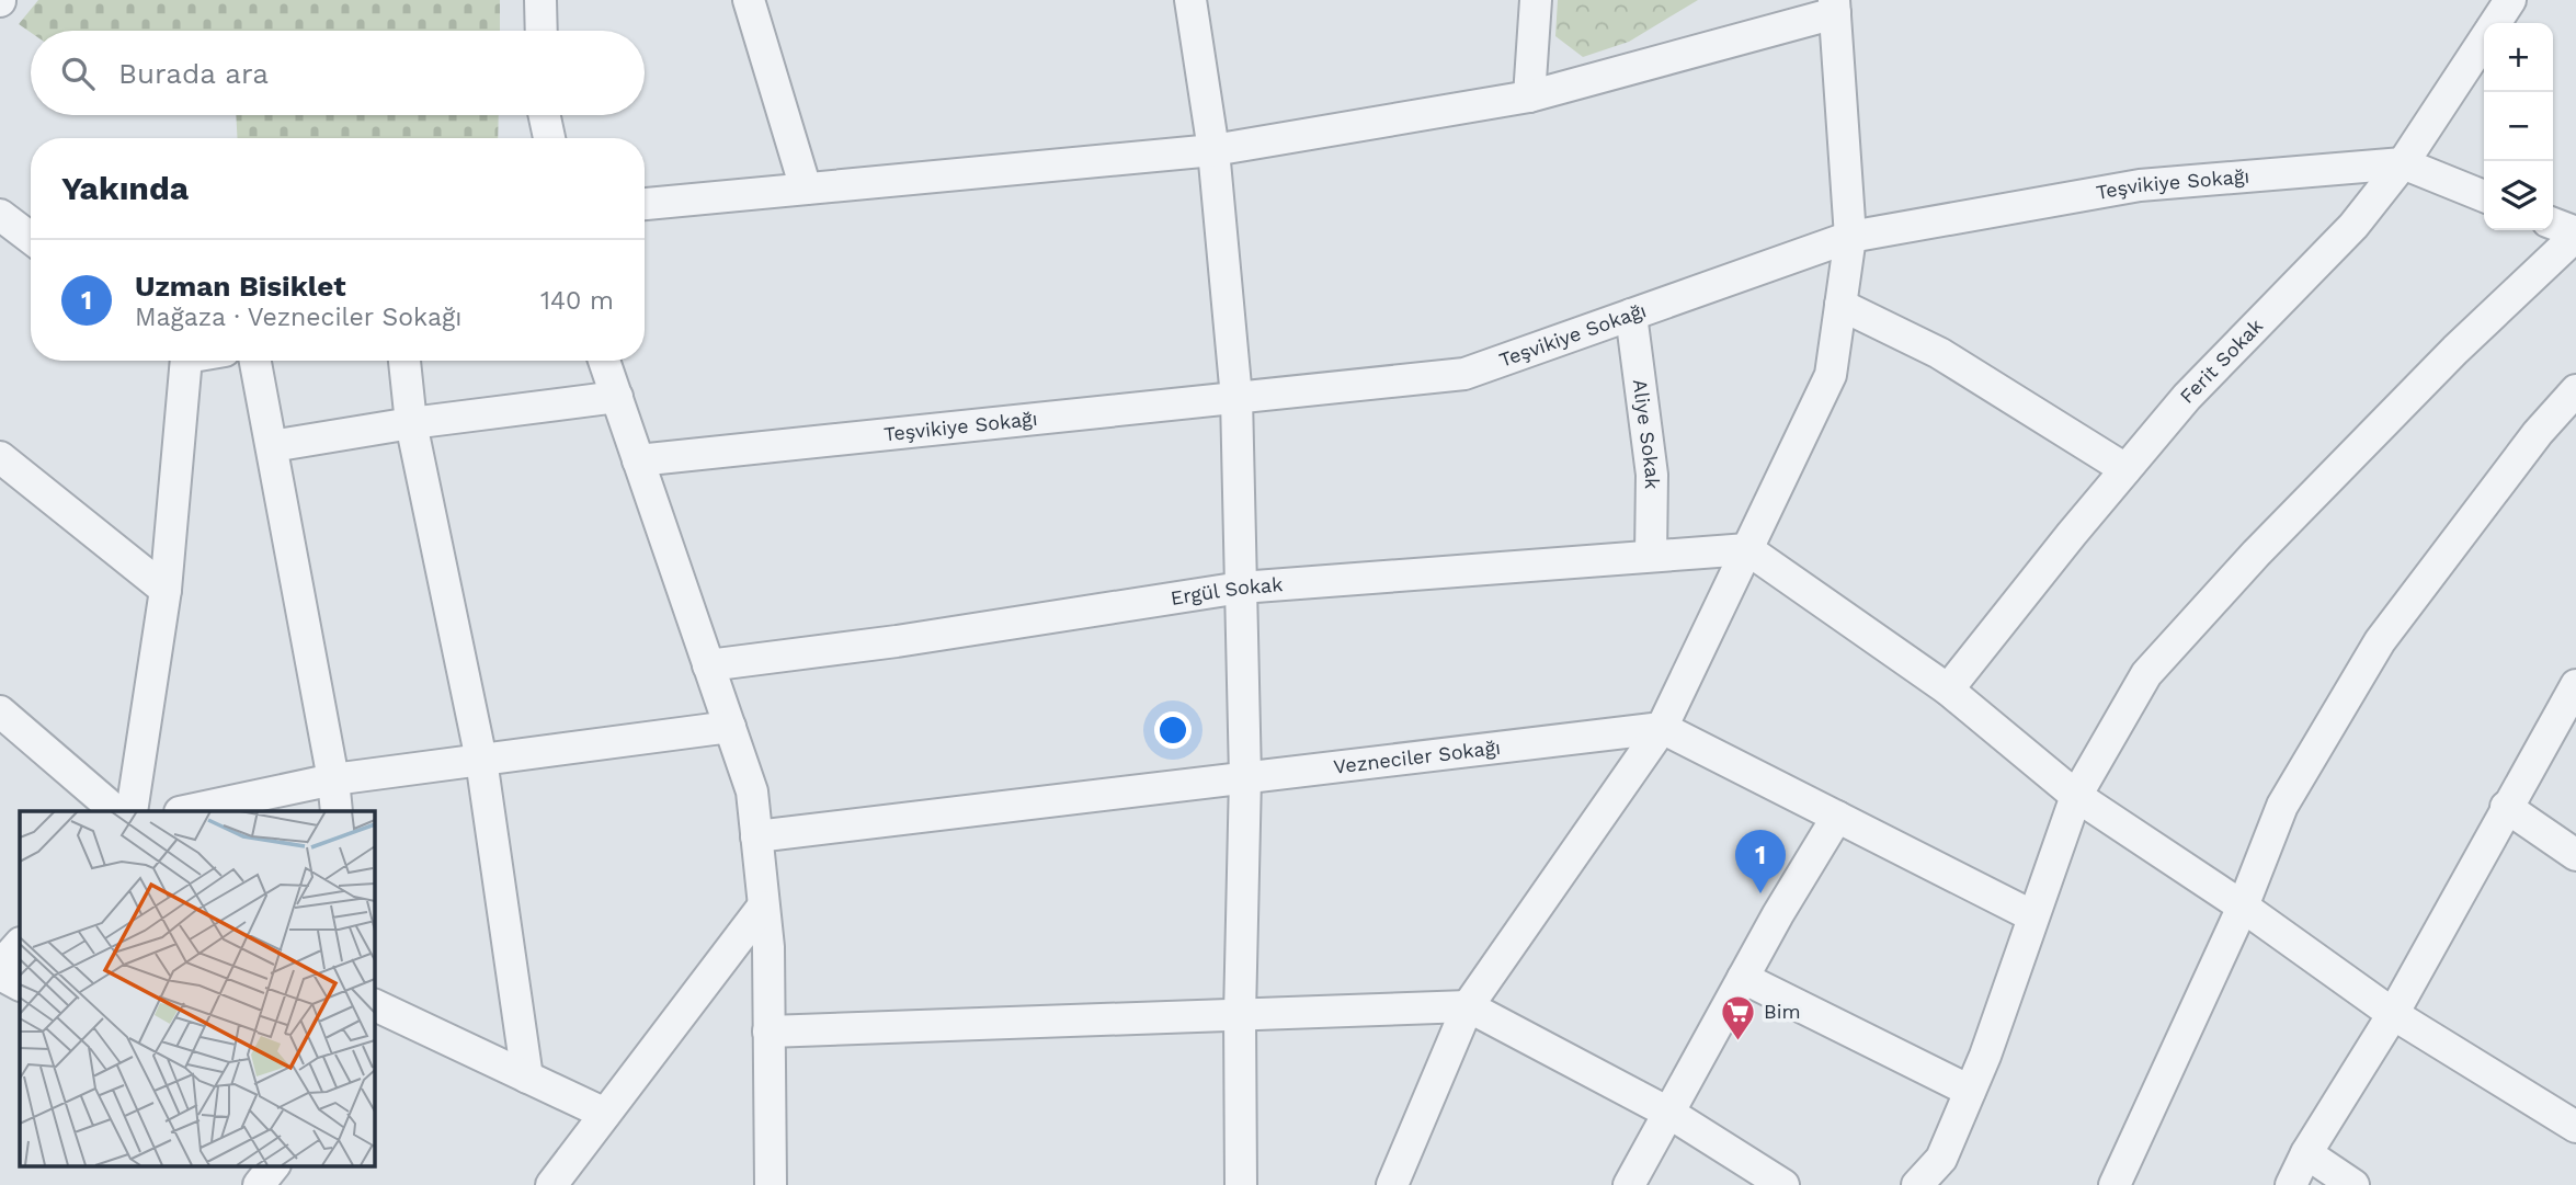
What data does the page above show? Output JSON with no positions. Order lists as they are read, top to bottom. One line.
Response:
{"streets":{"street":["Teşvikiye Sokağı","Ferit Sokak","Aliye Sokak","Ergül Sokak","Vezneciler Sokağı"]},"crossings":[["Teşvikiye Sokağı","Ferit Sokak"],["Teşvikiye Sokağı","Aliye Sokak"],["Aliye Sokak","Ergül Sokak"]],"places":{"supermarket":["Bim"]},"page":{"map_buttons":["+","−"],"search":"Burada ara","heading":"Yakında","list":[{"mark":"1","name":"Uzman Bisiklet","note":"Mağaza · Vezneciler Sokağı","value":"140 m"}],"pins":"1"}}
